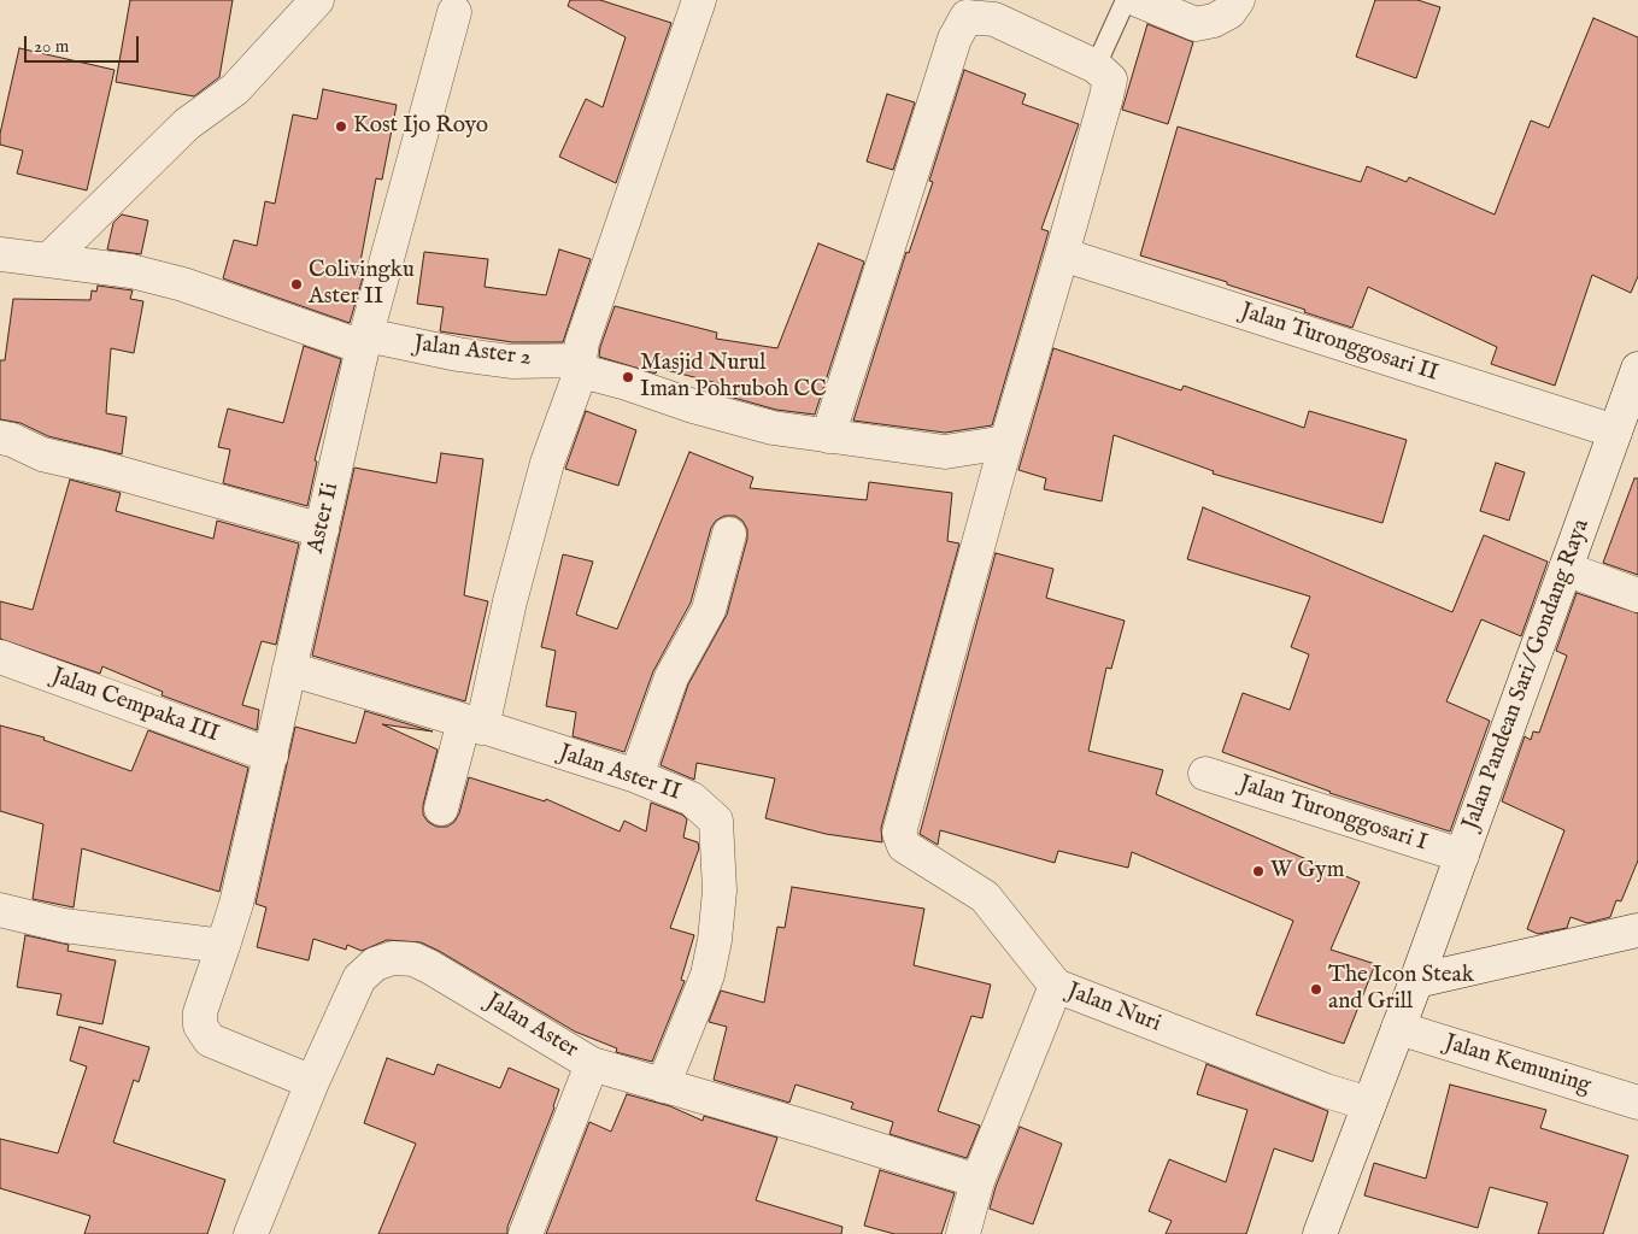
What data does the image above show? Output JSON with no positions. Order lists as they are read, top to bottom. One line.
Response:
{"streets":{"street":["Jalan Turonggosari II","Jalan Aster 2","Aster Ii","Jalan Pandean Sari/ Gondang Raya","Jalan Cempaka III","Jalan Aster II","Jalan Turonggosari I","Jalan Nuri","Jalan Aster","Jalan Kemuning"]},"crossings":[["Jalan Turonggosari II","Jalan Pandean Sari/ Gondang Raya"],["Jalan Aster 2","Aster Ii"],["Aster Ii","Jalan Cempaka III"],["Aster Ii","Jalan Aster II"],["Aster Ii","Jalan Aster"],["Jalan Pandean Sari/ Gondang Raya","Jalan Turonggosari I"],["Jalan Pandean Sari/ Gondang Raya","Jalan Nuri"],["Jalan Pandean Sari/ Gondang Raya","Jalan Kemuning"],["Jalan Aster II","Jalan Aster"],["Jalan Nuri","Jalan Aster"]],"places":["Kost Ijo Royo","Colivingku Aster II","Masjid Nurul Iman Pohruboh CC","W Gym","The Icon Steak and Grill"],"scale_bar":"20 m"}
